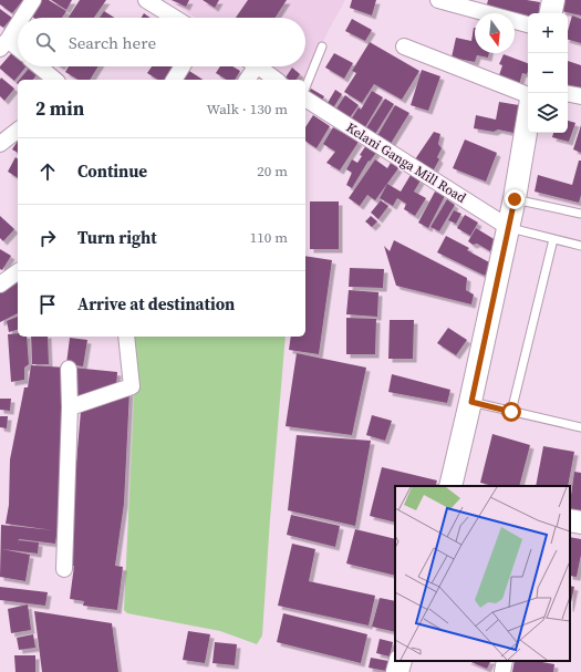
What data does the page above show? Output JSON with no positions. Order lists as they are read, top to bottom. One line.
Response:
{"streets":{"street":["Kelani Ganga Mill Road"]},"north":"bottom","page":{"map_buttons":["+","−"],"search":"Search here","heading":["2 min","Walk · 130 m"],"list":[["Continue","20 m"],["Turn right","110 m"],"Arrive at destination"]}}
